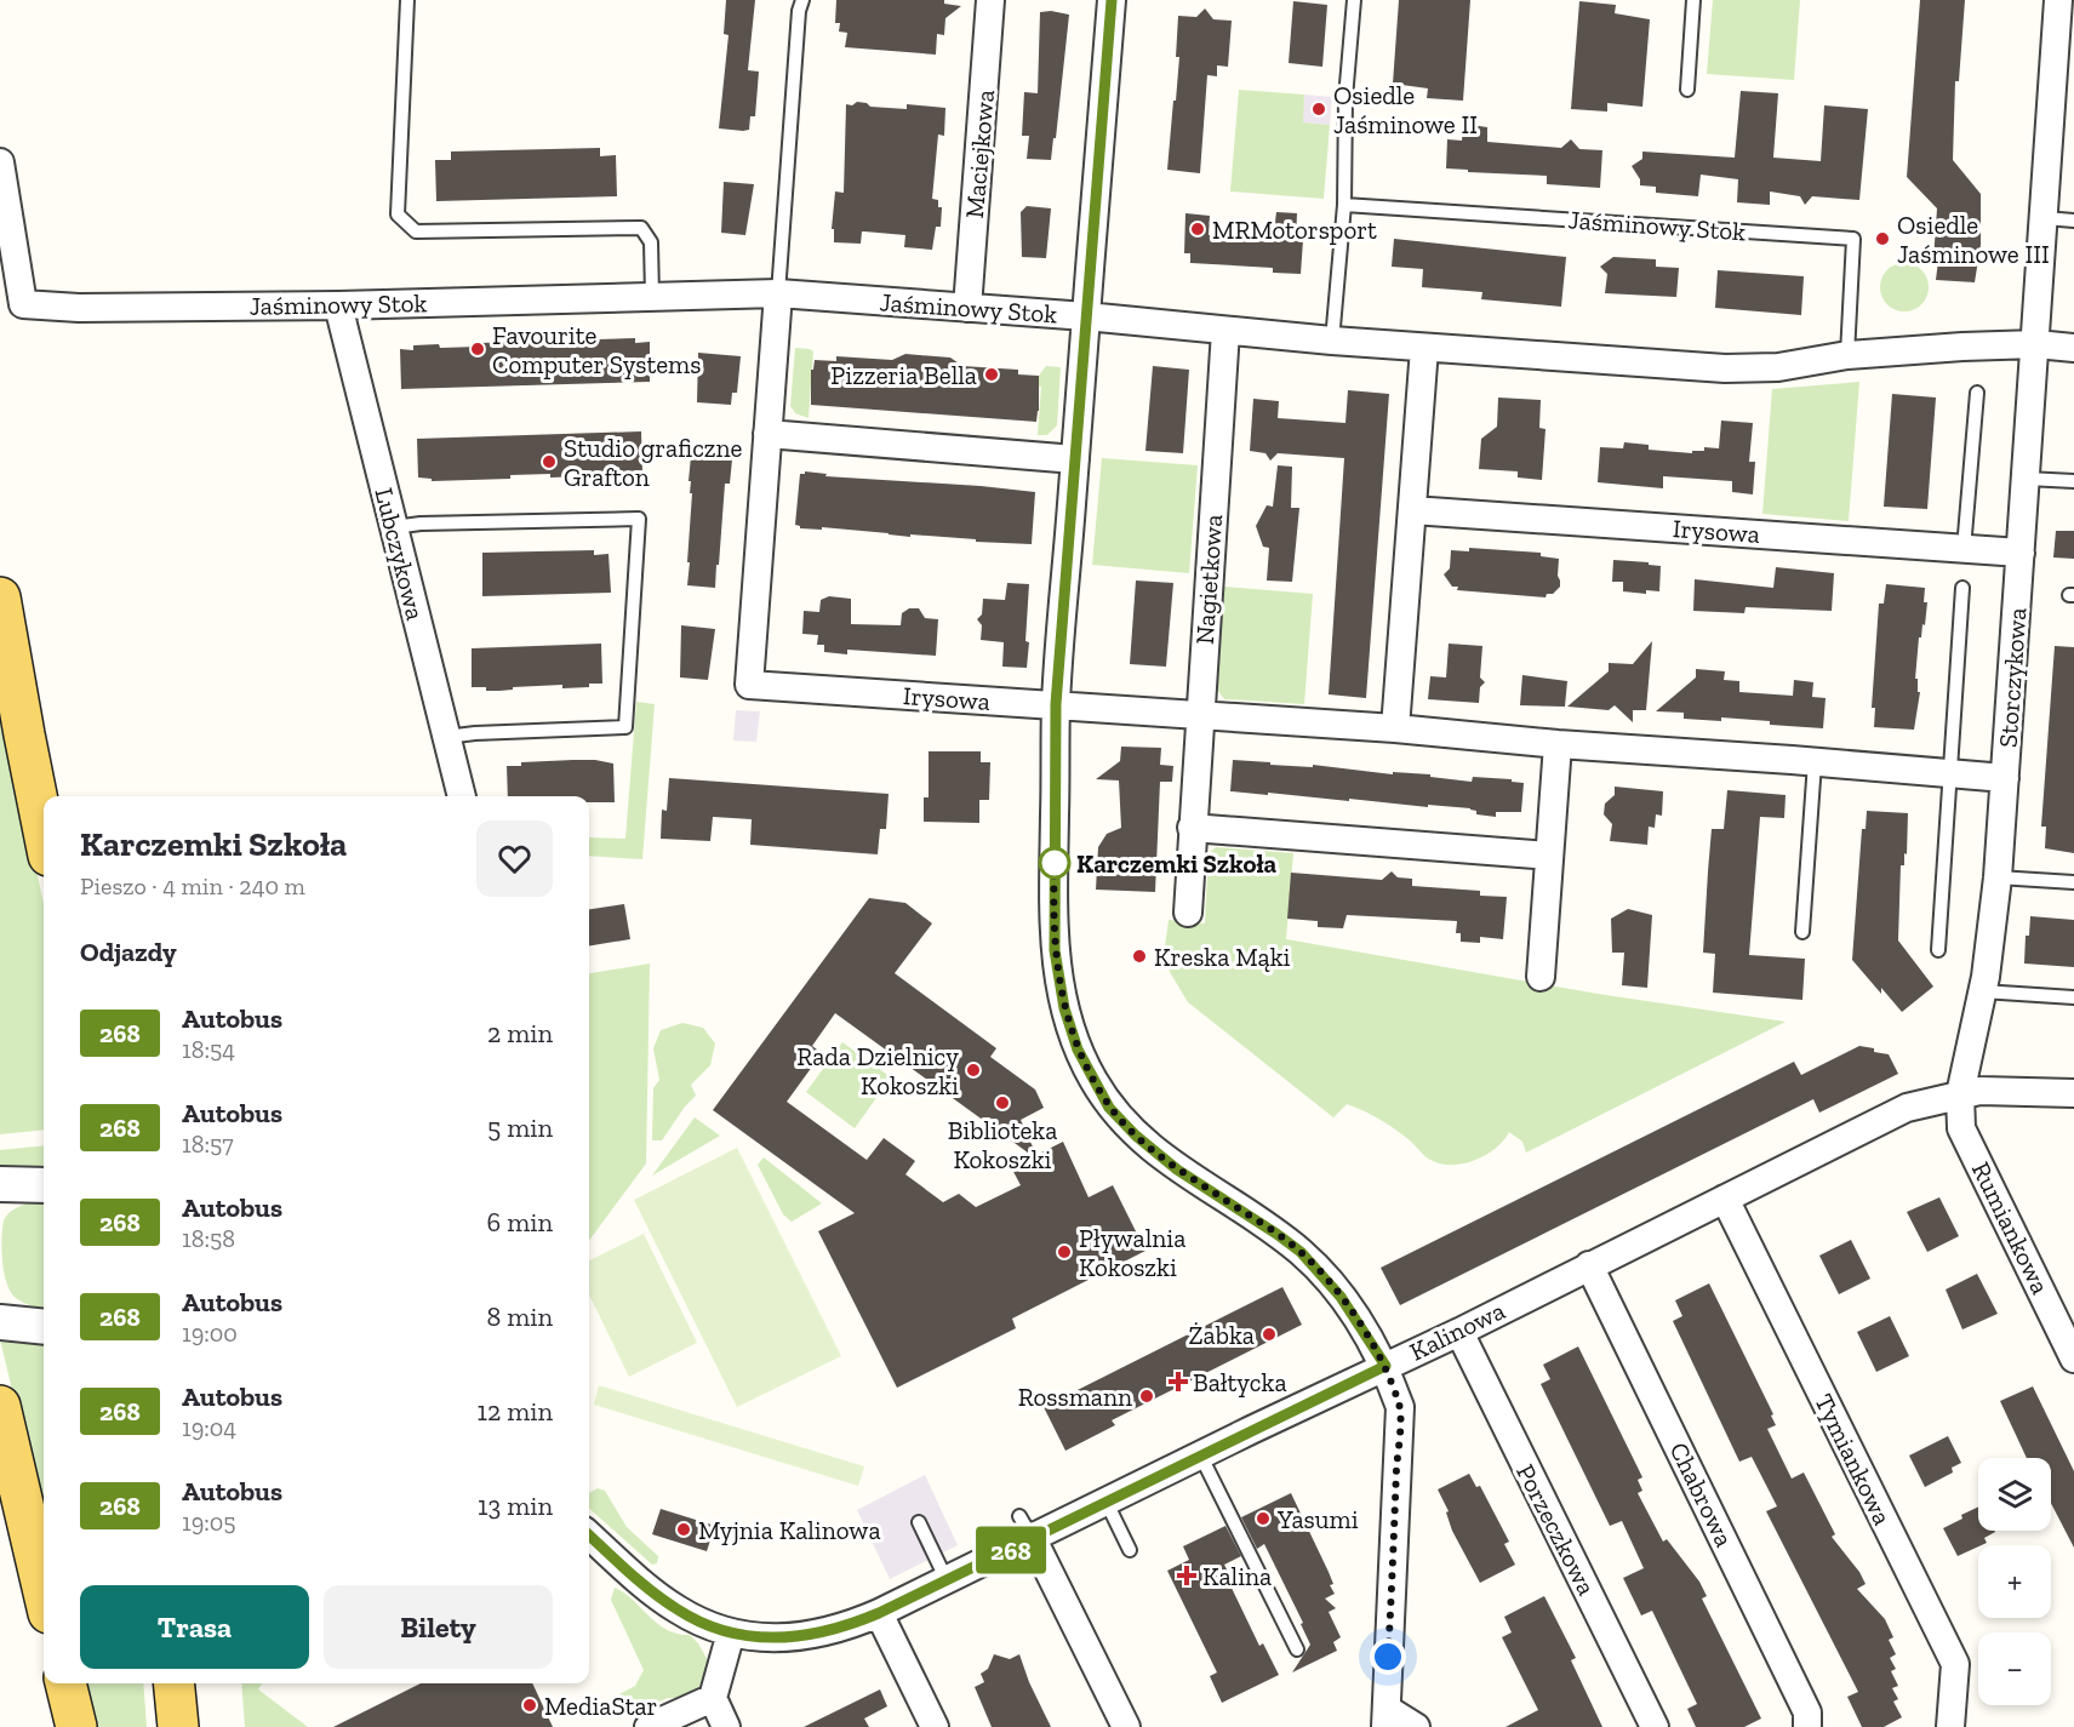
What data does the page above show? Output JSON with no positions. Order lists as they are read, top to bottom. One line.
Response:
{"streets":{"street":["Maciejkowa","Jaśminowy Stok","Irysowa","Lubczykowa","Nagietkowa","Storczykowa","Rumiankowa","Kalinowa","Tymiankowa","Chabrowa","Porzeczkowa"]},"crossings":[["Maciejkowa","Jaśminowy Stok"],["Jaśminowy Stok","Irysowa"],["Jaśminowy Stok","Lubczykowa"],["Jaśminowy Stok","Nagietkowa"],["Jaśminowy Stok","Storczykowa"],["Irysowa","Nagietkowa"],["Irysowa","Storczykowa"],["Storczykowa","Rumiankowa"],["Storczykowa","Kalinowa"],["Rumiankowa","Kalinowa"],["Kalinowa","Tymiankowa"],["Kalinowa","Chabrowa"],["Kalinowa","Porzeczkowa"]],"places":{"other":["Osiedle Jaśminowe II","MRMotorsport","Osiedle Jaśminowe III","Favourite Computer Systems","Pizzeria Bella","Studio graficzne Grafton","Karczemki Szkoła","Kreska Mąki","Rada Dzielnicy Kokoszki","Biblioteka Kokoszki","Pływalnia Kokoszki","Żabka","Rossmann","Yasumi","Myjnia Kalinowa","MediaStar"],"health":["Bałtycka","Kalina"]},"lines":["bus line 268"],"page":{"on_map":"268","heading":[["Karczemki Szkoła","Pieszo · 4 min · 240 m"],"Odjazdy"],"list":[{"mark":"268","name":"Autobus","note":"18:54","value":"2 min"},{"mark":"268","name":"Autobus","note":"18:57","value":"5 min"},{"mark":"268","name":"Autobus","note":"18:58","value":"6 min"},{"mark":"268","name":"Autobus","note":"19:00","value":"8 min"},{"mark":"268","name":"Autobus","note":"19:04","value":"12 min"},{"mark":"268","name":"Autobus","note":"19:05","value":"13 min"}],"map_buttons":["+","−"],"buttons":["Trasa","Bilety"]}}
